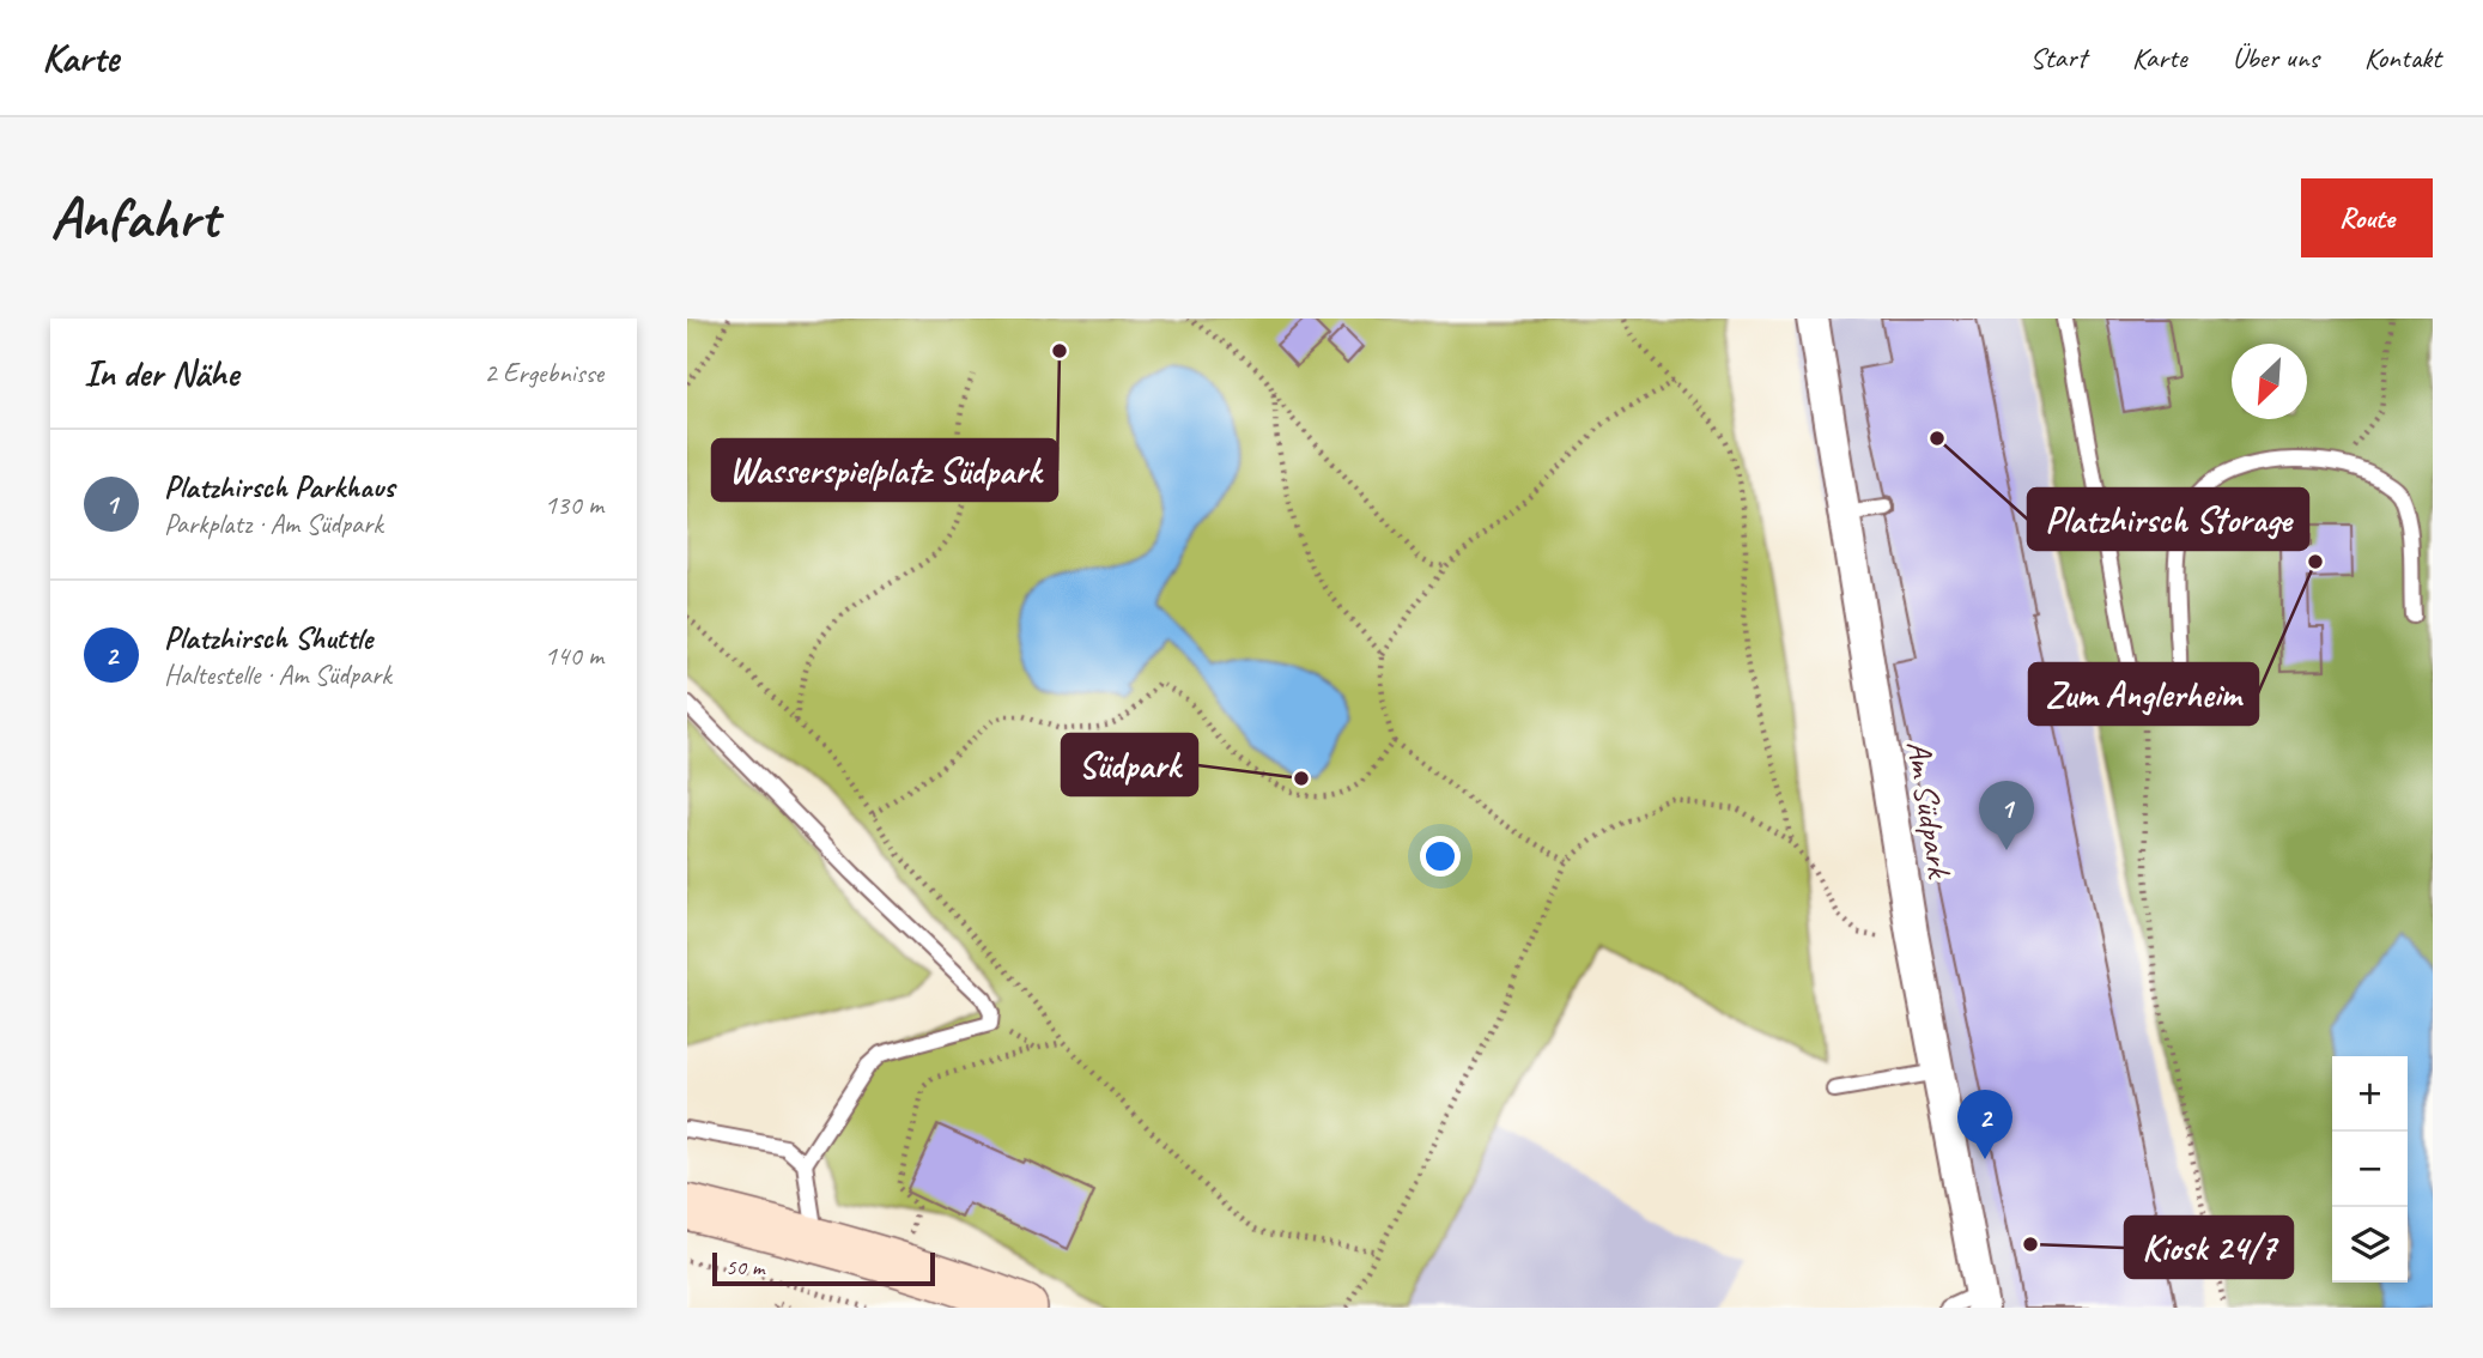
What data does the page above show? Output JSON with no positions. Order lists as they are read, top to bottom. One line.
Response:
{"streets":{"street":["Am Südpark"]},"places":["Wasserspielplatz Südpark","Platzhirsch Storage","Zum Anglerheim","Südpark","Kiosk 24/7"],"scale_bar":"50 m","north":"bottom left","page":{"header":"Karte","nav":["Start","Karte","Über uns","Kontakt"],"buttons":"Route","title":"Anfahrt","heading":["In der Nähe","2 Ergebnisse"],"list":[{"mark":"1","name":"Platzhirsch Parkhaus","note":"Parkplatz · Am Südpark","value":"130 m"},{"mark":"2","name":"Platzhirsch Shuttle","note":"Haltestelle · Am Südpark","value":"140 m"}],"pins":["1","2"],"map_buttons":["+","−"],"scale":"50 m"}}
